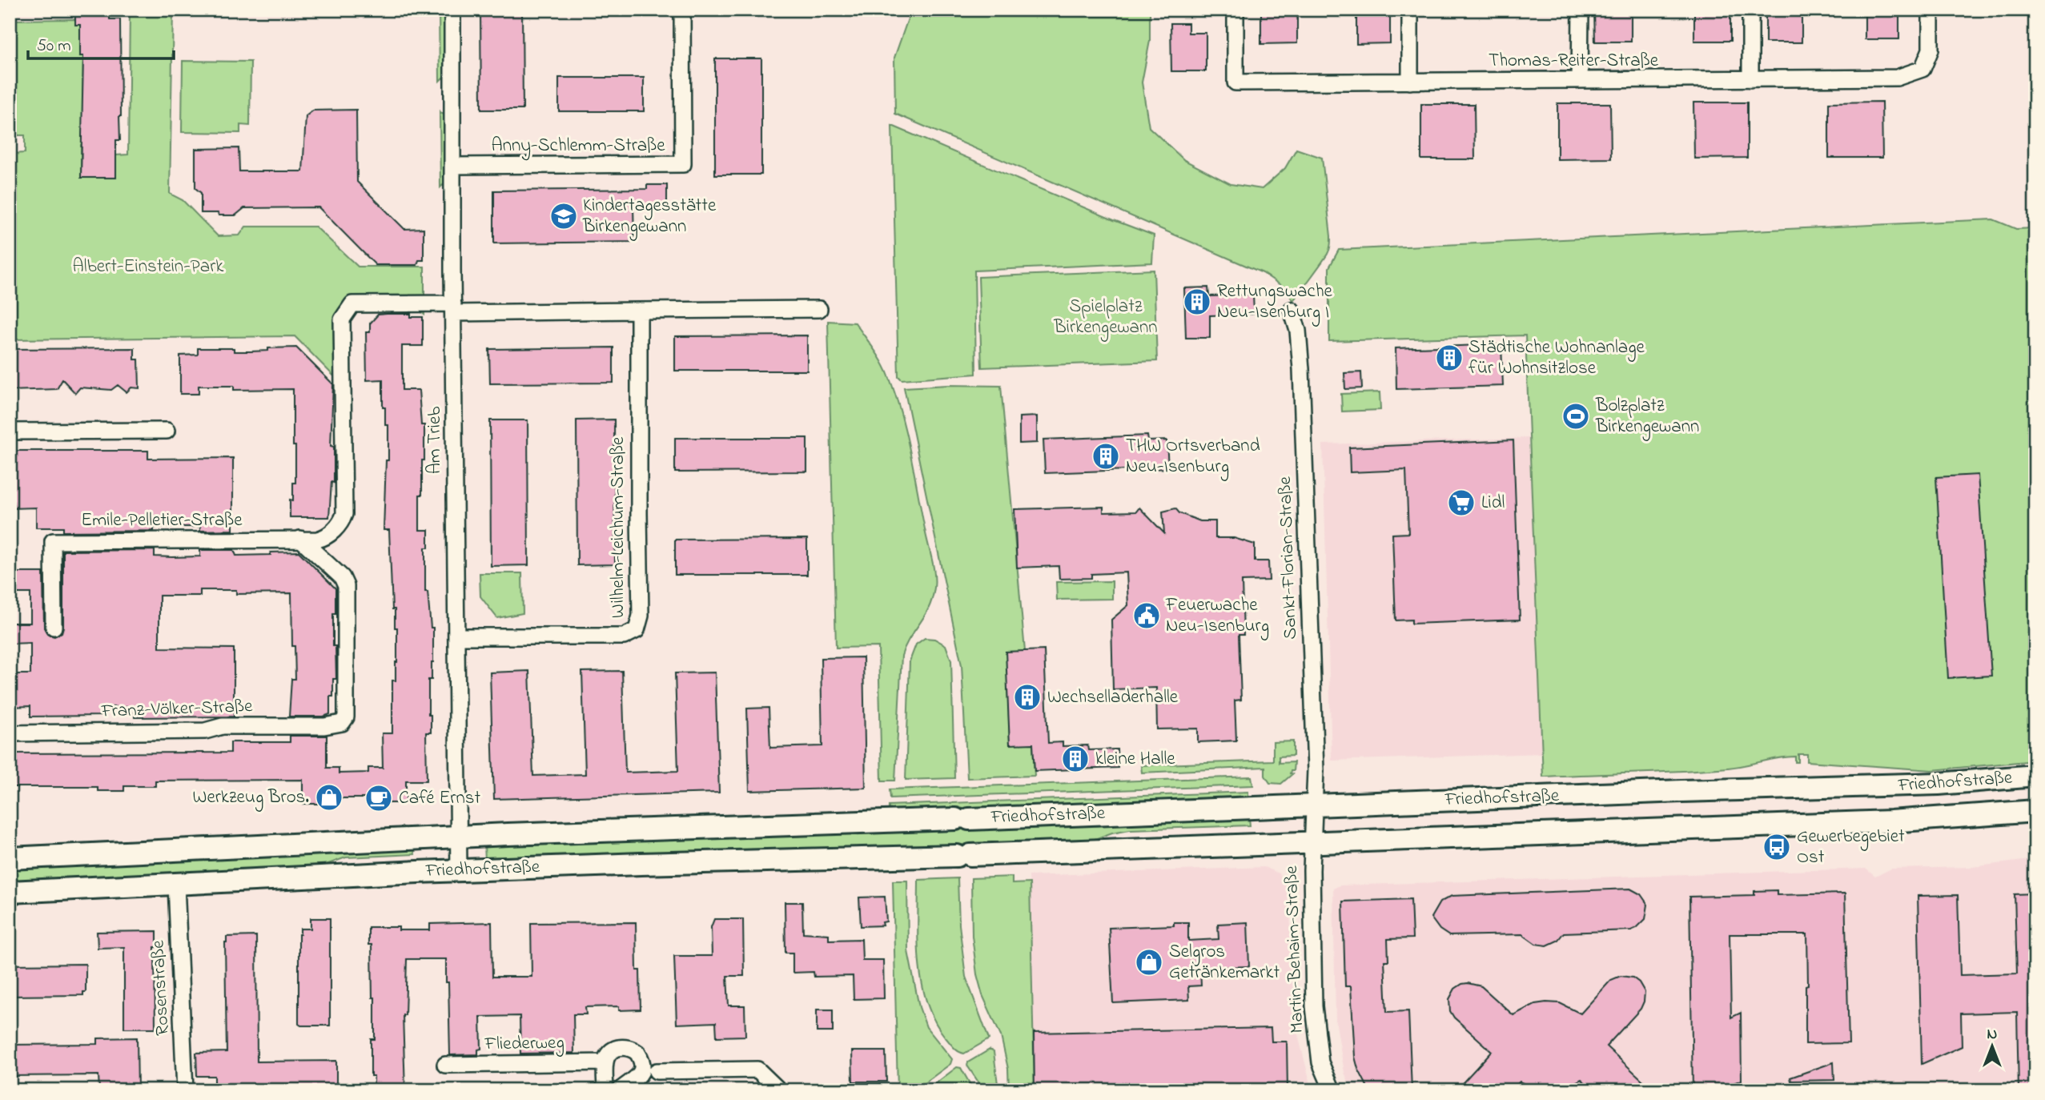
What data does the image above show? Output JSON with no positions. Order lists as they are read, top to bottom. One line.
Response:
{"streets":{"main road":["Friedhofstraße"],"street":["Thomas-Reiter-Straße","Anny-Schlemm-Straße","Am Trieb","Emile-Pelletier-Straße","Wilhelm-Leichum-Straße","Sankt-Florian-Straße","Franz-Völker-Straße","Martin-Behaim-Straße","Rosenstraße","Fliederweg"]},"crossings":[["Anny-Schlemm-Straße","Am Trieb"],["Am Trieb","Emile-Pelletier-Straße"],["Am Trieb","Wilhelm-Leichum-Straße"],["Am Trieb","Friedhofstraße"],["Emile-Pelletier-Straße","Franz-Völker-Straße"],["Sankt-Florian-Straße","Friedhofstraße"],["Sankt-Florian-Straße","Martin-Behaim-Straße"],["Friedhofstraße","Martin-Behaim-Straße"],["Friedhofstraße","Rosenstraße"]],"parks":["Albert-Einstein-Park","Spielplatz Birkengewann"],"places":{"school or university":["Kindertagesstätte Birkengewann"],"building":["Rettungswache Neu-Isenburg I","Städtische Wohnanlage für Wohnsitzlose","THW Ortsverband Neu-Isenburg","Wechselladerhalle","kleine Halle"],"sports":["Bolzplatz Birkengewann"],"supermarket":["Lidl"],"public building":["Feuerwache Neu-Isenburg"],"shop":["Werkzeug Bros.","Selgros Getränkemarkt"],"cafe":["Café Ernst"],"bus stop":["Gewerbegebiet Ost"]},"scale_bar":"50 m","north":"top"}
